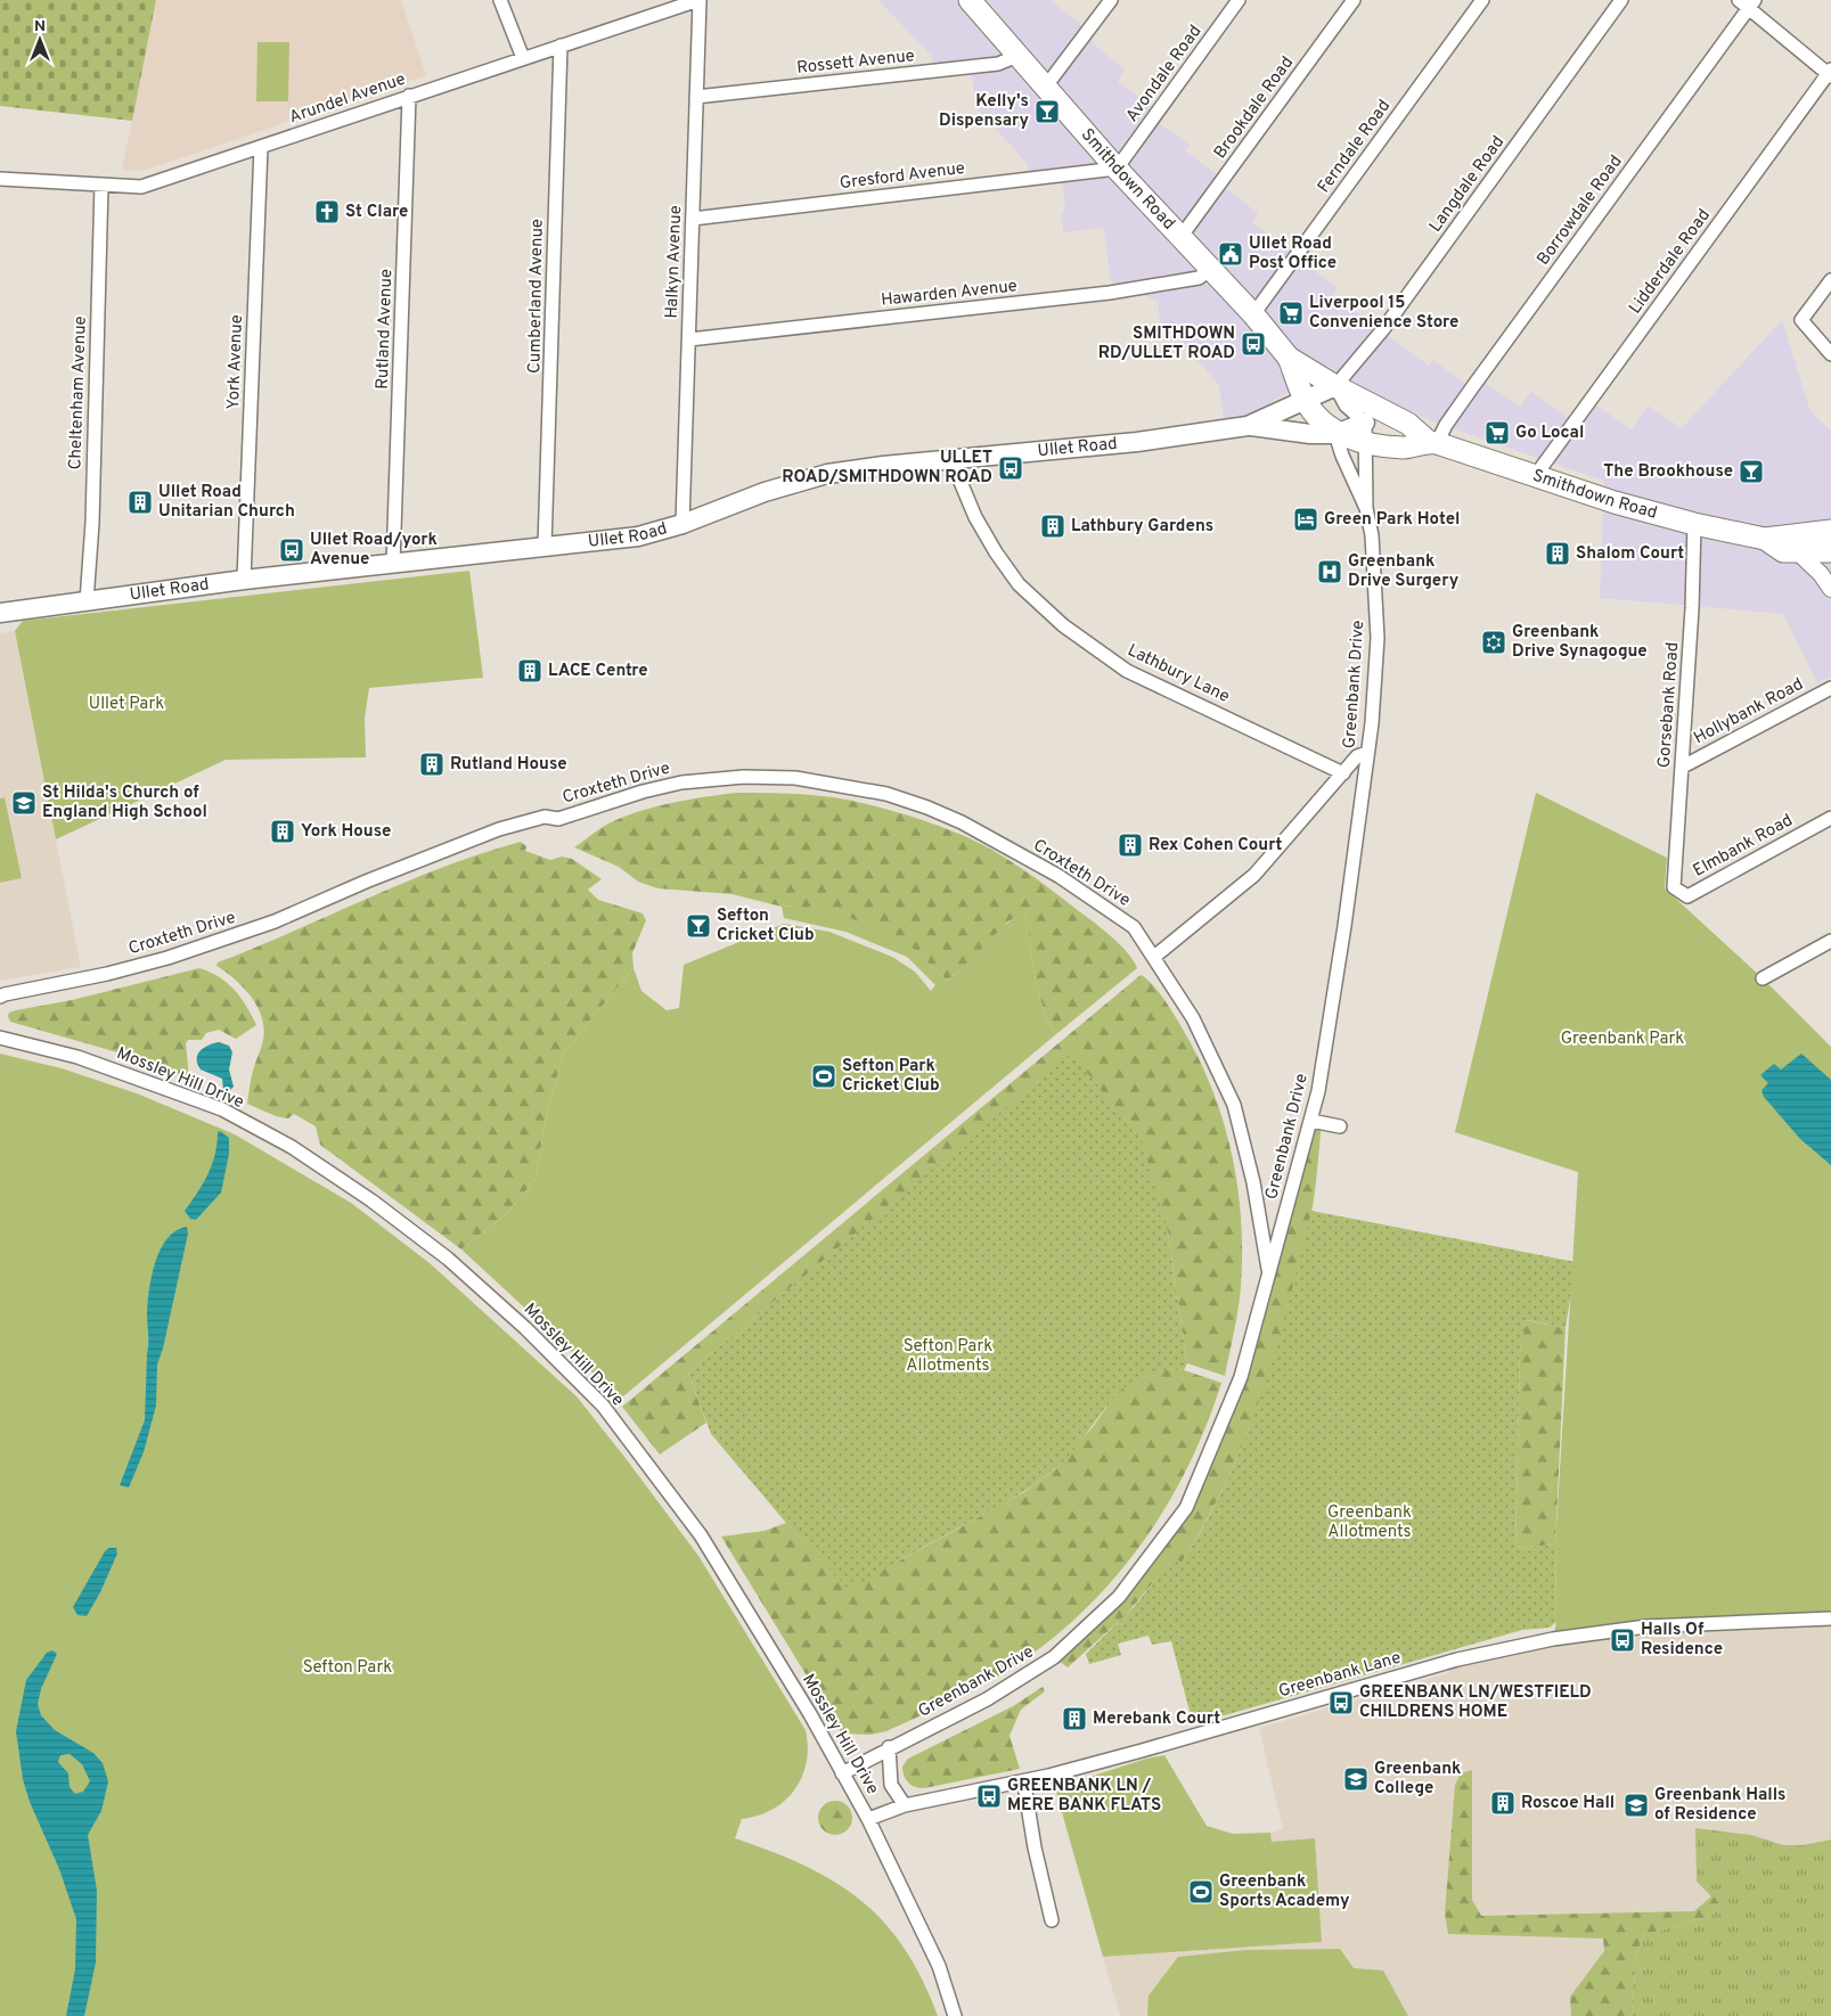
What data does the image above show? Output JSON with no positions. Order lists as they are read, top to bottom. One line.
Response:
{"streets":{"highway":["Smithdown Road"],"main road":["Ullet Road"],"street":["Rossett Avenue","Avondale Road","Arundel Avenue","Brookdale Road","Ferndale Road","Gresford Avenue","Langdale Road","Borrowdale Road","Halkyn Avenue","Lidderdale Road","Hawarden Avenue","Cumberland Avenue","Rutland Avenue","York Avenue","Cheltenham Avenue","Lathbury Lane","Greenbank Drive","Gorsebank Road","Hollybank Road","Croxteth Drive","Elmbank Road","Mossley Hill Drive","Greenbank Lane"]},"crossings":[["Rossett Avenue","Smithdown Road"],["Rossett Avenue","Halkyn Avenue"],["Avondale Road","Gresford Avenue"],["Avondale Road","Smithdown Road"],["Arundel Avenue","Halkyn Avenue"],["Arundel Avenue","Cumberland Avenue"],["Arundel Avenue","Rutland Avenue"],["Arundel Avenue","York Avenue"],["Arundel Avenue","Cheltenham Avenue"],["Brookdale Road","Smithdown Road"],["Ferndale Road","Smithdown Road"],["Gresford Avenue","Smithdown Road"],["Gresford Avenue","Halkyn Avenue"],["Smithdown Road","Langdale Road"],["Smithdown Road","Borrowdale Road"],["Smithdown Road","Lidderdale Road"],["Smithdown Road","Hawarden Avenue"],["Smithdown Road","Ullet Road"],["Smithdown Road","Greenbank Drive"],["Smithdown Road","Gorsebank Road"],["Langdale Road","Ullet Road"],["Halkyn Avenue","Hawarden Avenue"],["Halkyn Avenue","Ullet Road"],["Cumberland Avenue","Ullet Road"],["Rutland Avenue","Ullet Road"],["York Avenue","Ullet Road"],["Cheltenham Avenue","Ullet Road"],["Ullet Road","Lathbury Lane"],["Greenbank Drive","Croxteth Drive"],["Greenbank Drive","Mossley Hill Drive"],["Gorsebank Road","Hollybank Road"],["Gorsebank Road","Elmbank Road"],["Mossley Hill Drive","Greenbank Lane"]],"parks":["Ullet Park","Greenbank Park","Sefton Park Allotments","Greenbank Allotments","Sefton Park"],"places":{"bar":["Kelly's Dispensary","The Brookhouse","Sefton Cricket Club"],"church":["St Clare"],"public building":["Ullet Road Post Office"],"supermarket":["Liverpool 15 Convenience Store","Go Local"],"bus stop":["SMITHDOWN RD/ULLET ROAD","ULLET ROAD/SMITHDOWN ROAD","Ullet Road/york Avenue","Halls Of Residence","GREENBANK LN/WESTFIELD CHILDRENS HOME","GREENBANK LN / MERE BANK FLATS"],"building":["Ullet Road Unitarian Church","Lathbury Gardens","Shalom Court","LACE Centre","Rutland House","York House","Rex Cohen Court","Merebank Court","Roscoe Hall"],"hotel":["Green Park Hotel"],"hospital":["Greenbank Drive Surgery"],"synagogue":["Greenbank Drive Synagogue"],"school or university":["St Hilda's Church of England High School","Greenbank College","Greenbank Halls of Residence"],"sports":["Sefton Park Cricket Club","Greenbank Sports Academy"]},"north":"top"}
